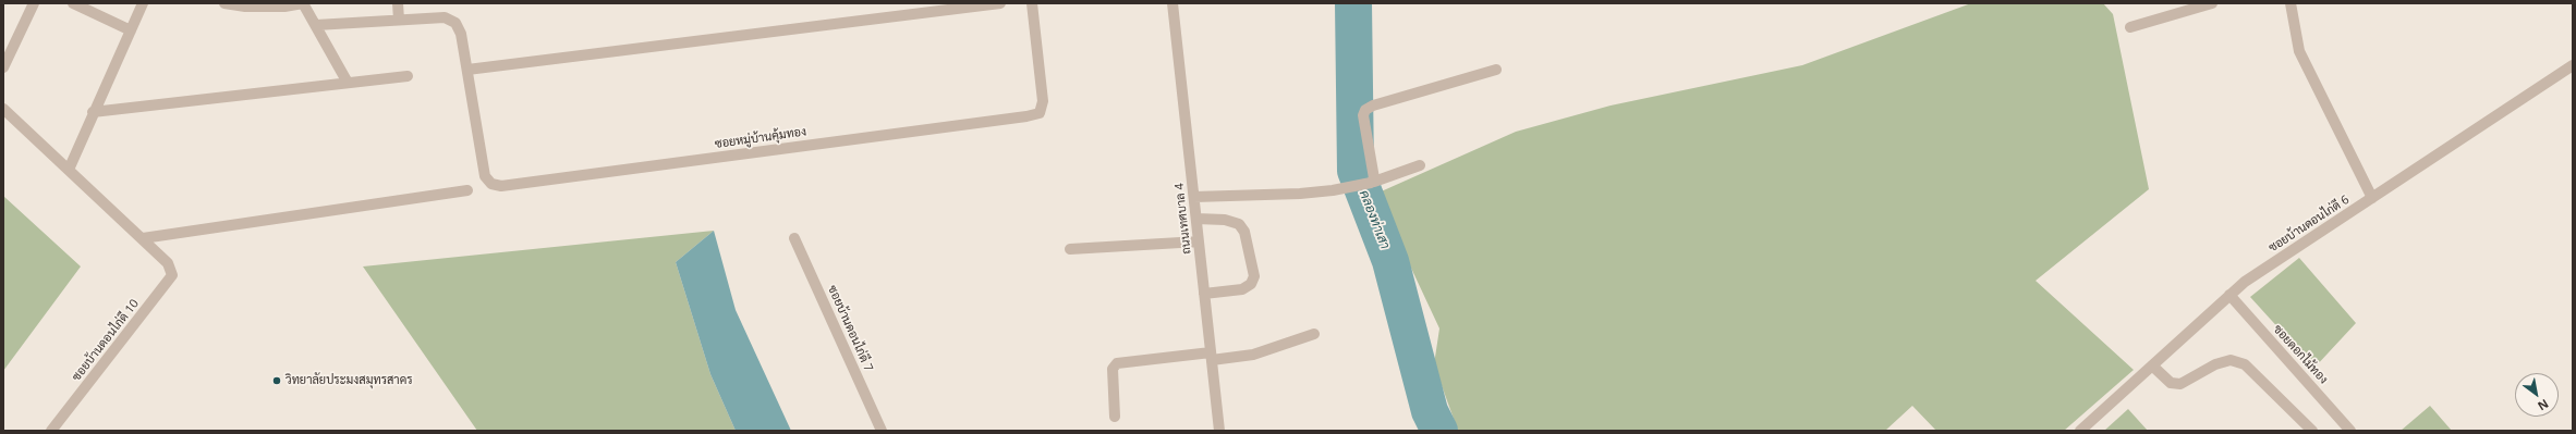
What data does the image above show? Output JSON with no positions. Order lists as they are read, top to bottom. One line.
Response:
{"streets":{"street":["ซอยหมู่บ้านคุ้มทอง","ถนนเทศบาล 4","ซอยบ้านดอนไก่ดี 6","ซอยบ้านดอนไก่ดี 7","ซอยบ้านดอนไก่ดี 10","ซอยดอกไม้ทอง"]},"crossings":[["ซอยบ้านดอนไก่ดี 6","ซอยดอกไม้ทอง"]],"water":["คลองท่าเสา"],"places":["วิทยาลัยประมงสมุทรสาคร"],"north":"bottom right"}
